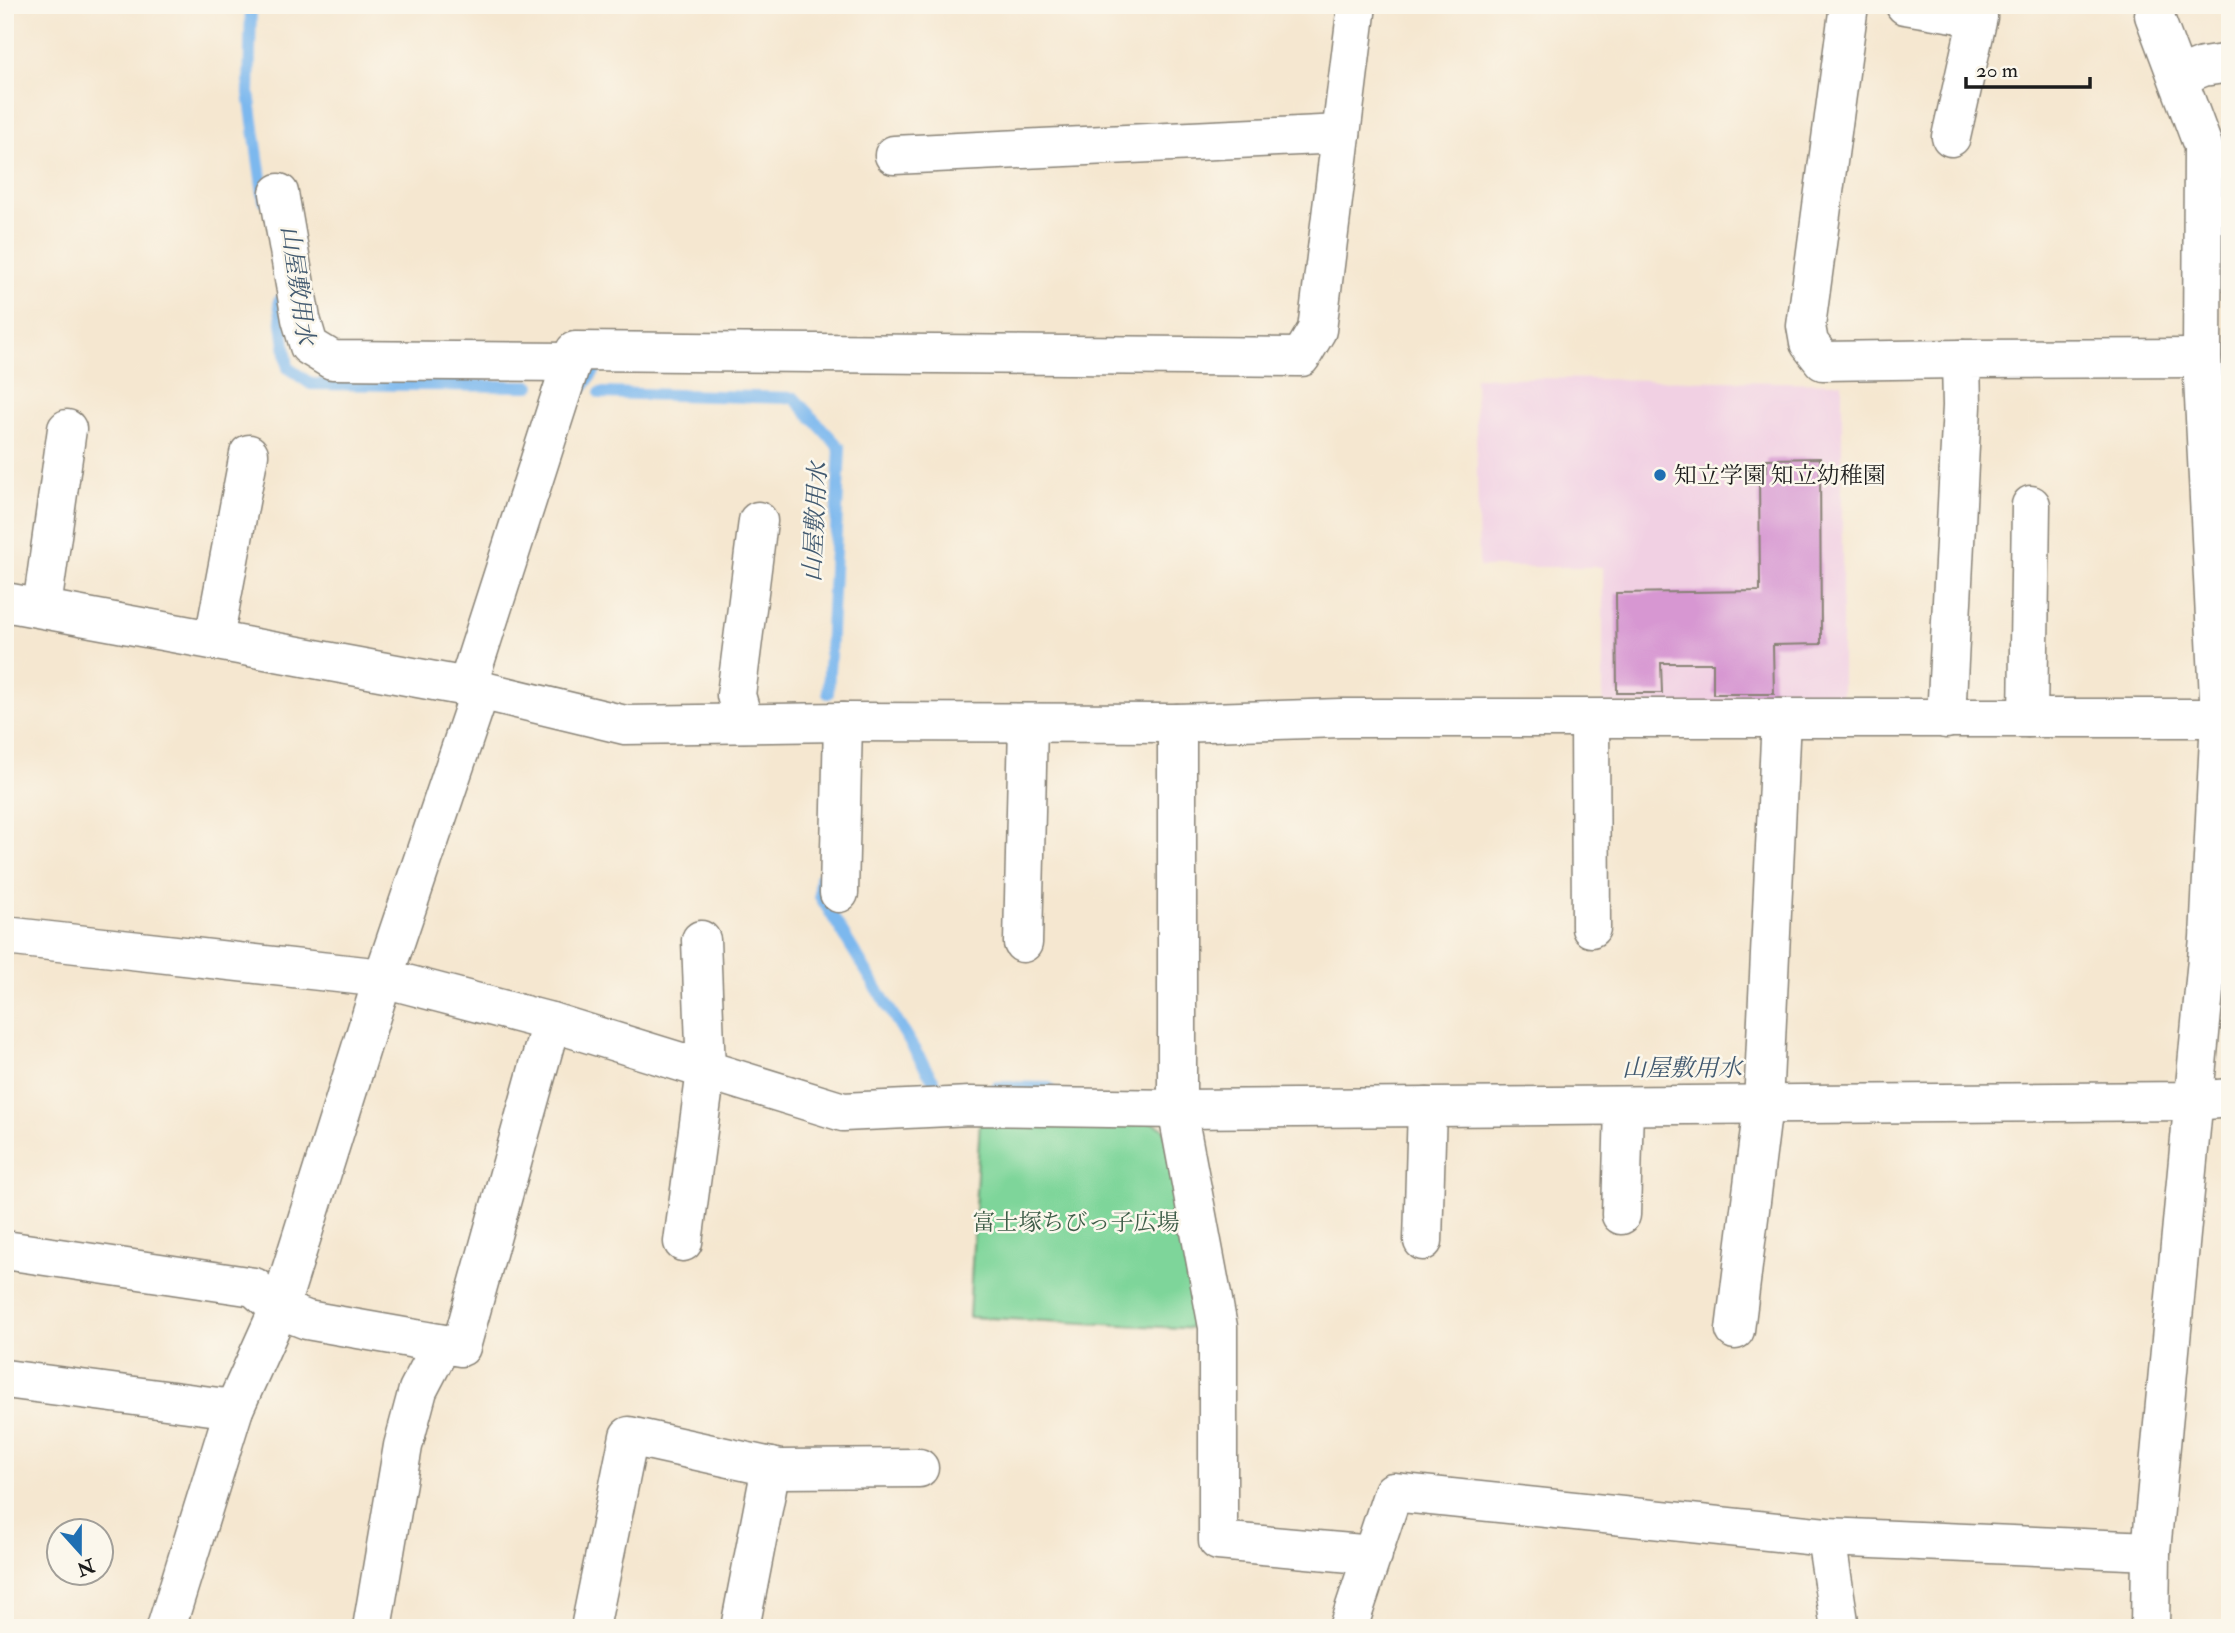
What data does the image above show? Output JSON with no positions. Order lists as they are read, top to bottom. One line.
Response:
{"water":["山屋敷用水"],"parks":["富士塚ちびっ子広場"],"places":["知立学園 知立幼稚園"],"scale_bar":"20 m","north":"bottom"}
